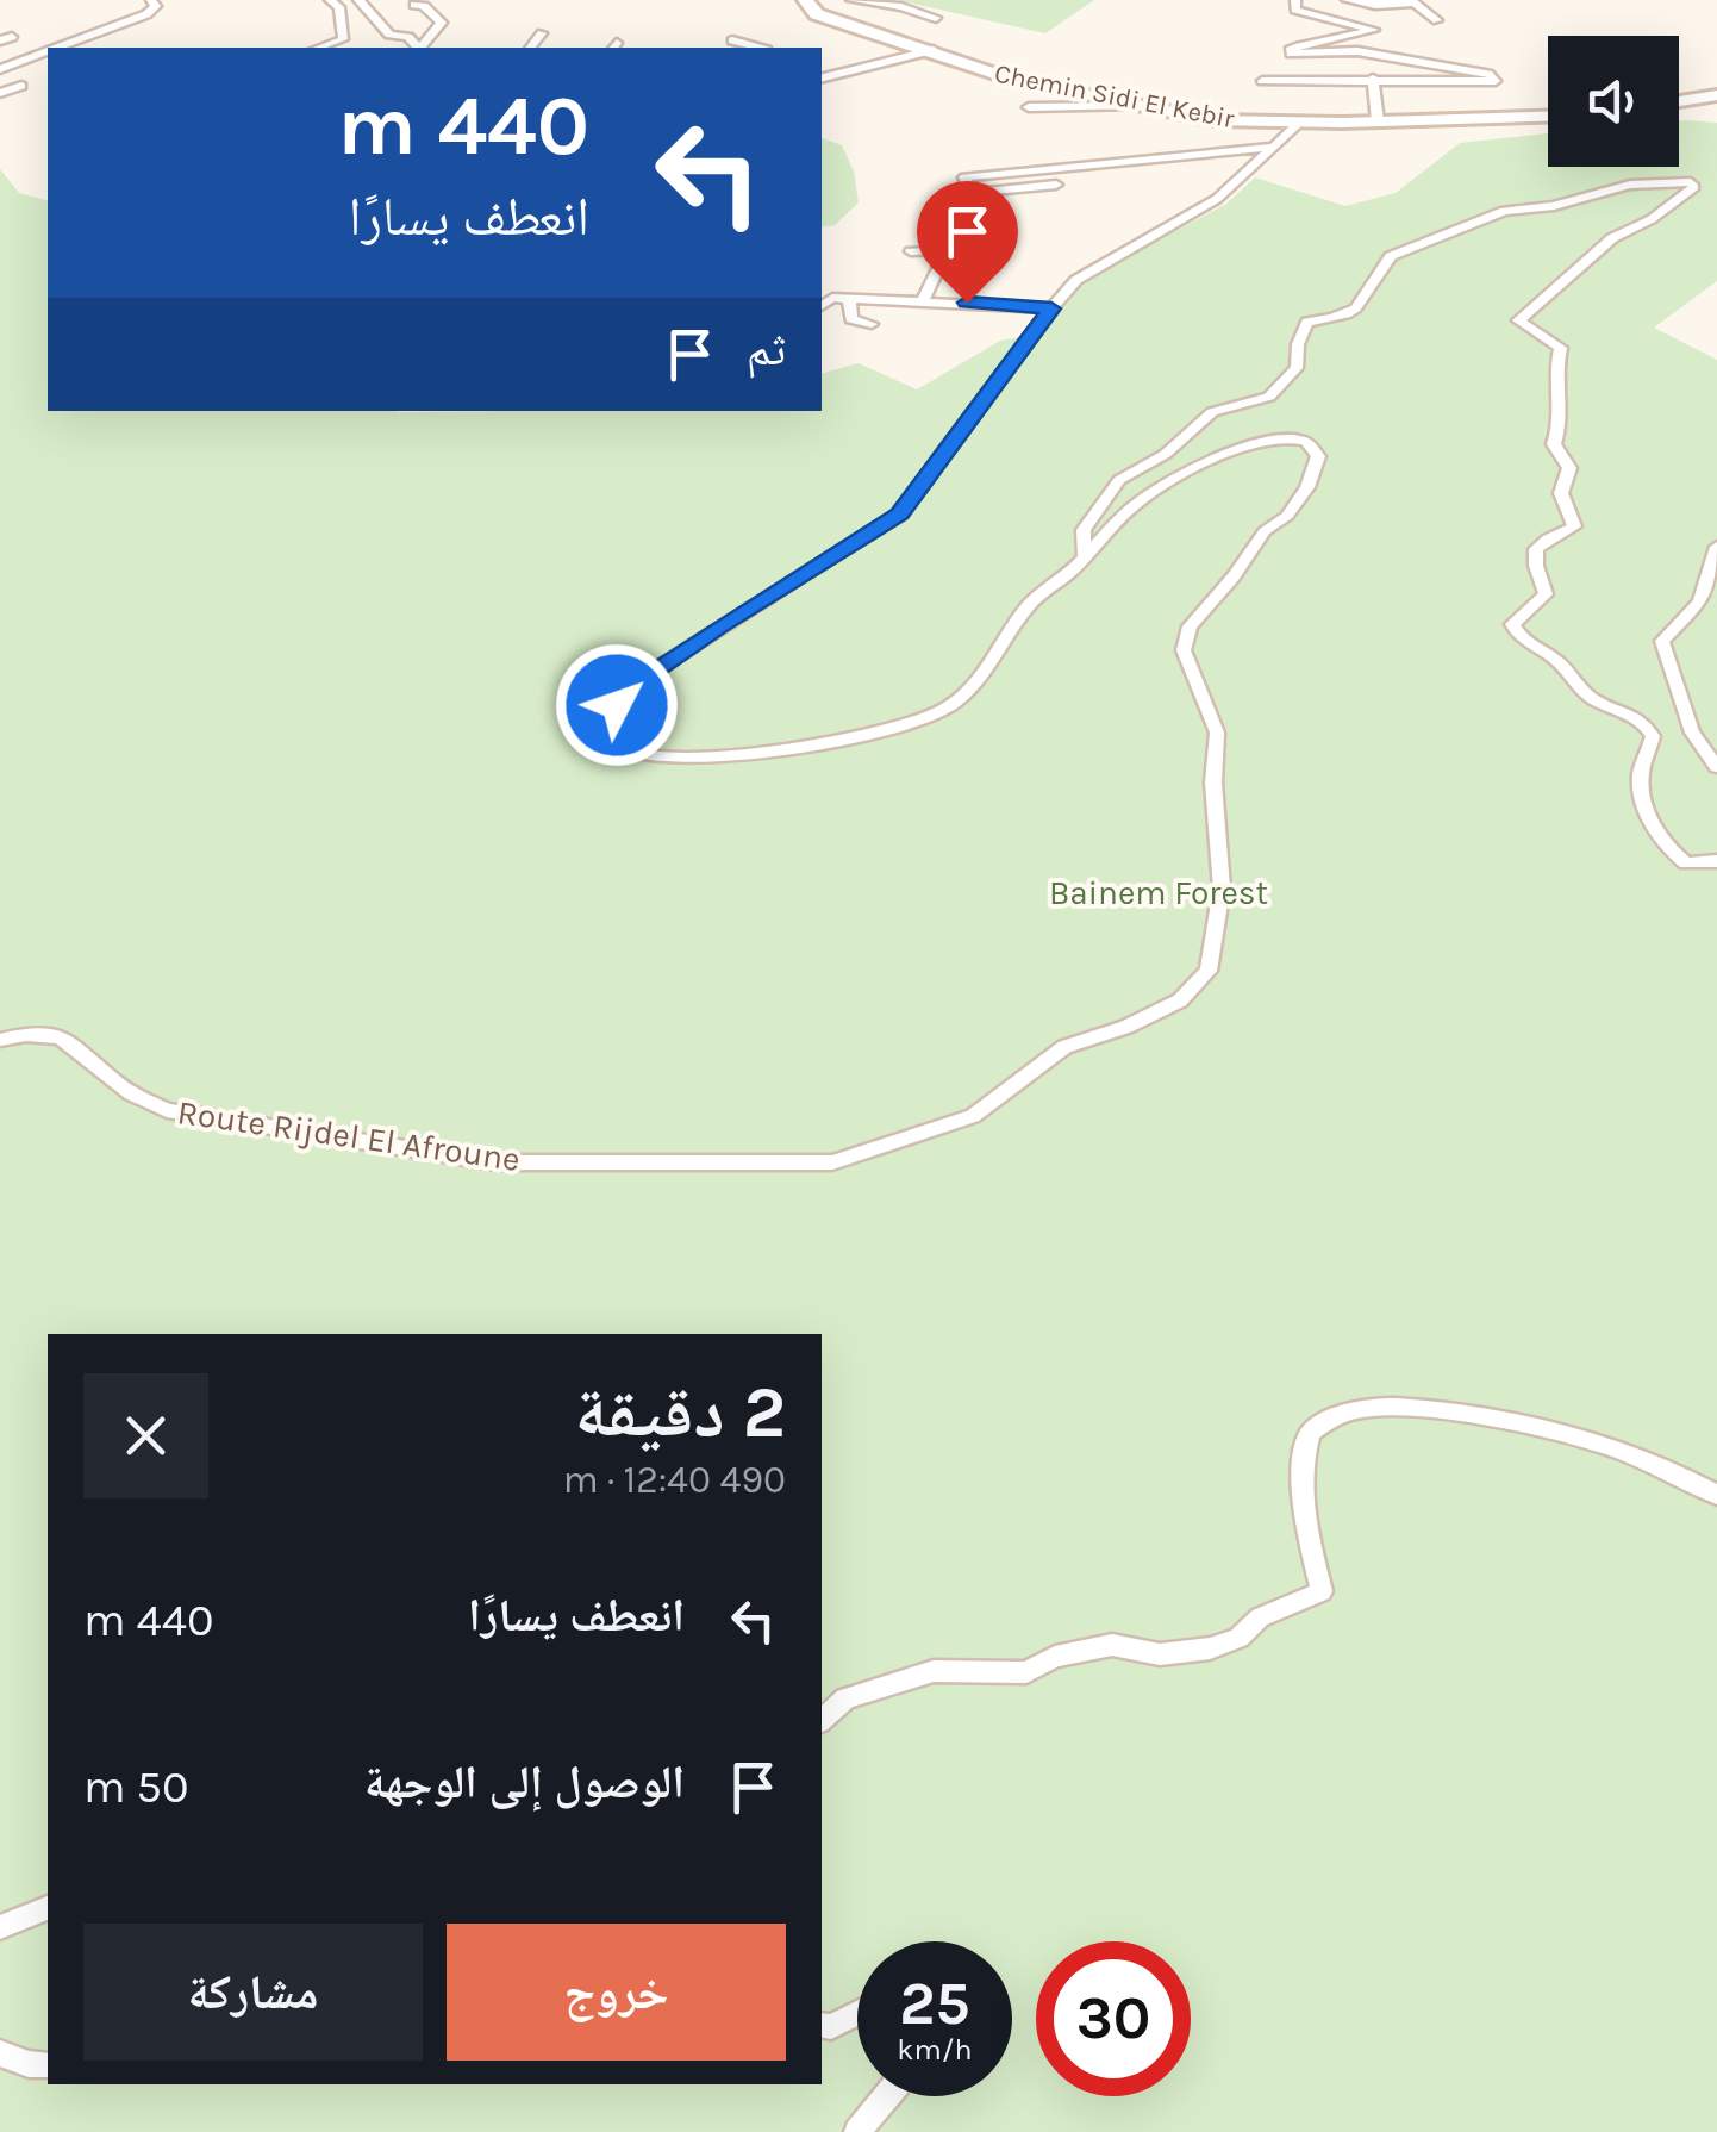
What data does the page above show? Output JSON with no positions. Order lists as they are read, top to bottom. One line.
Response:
{"streets":{"street":["Chemin Sidi El Kebir","Route Rijdel El Afroune"]},"parks":["Bainem Forest"],"page":{"turn":["440 m","انعطف يسارًا"],"then":"ثم","heading":["2 دقيقة","490 m · 12:40"],"list":[{"name":"انعطف يسارًا","value":"440 m"},{"name":"الوصول إلى الوجهة","value":"50 m"}],"buttons":["خروج","مشاركة"],"speed":"25 km/h","limit":"30"}}
